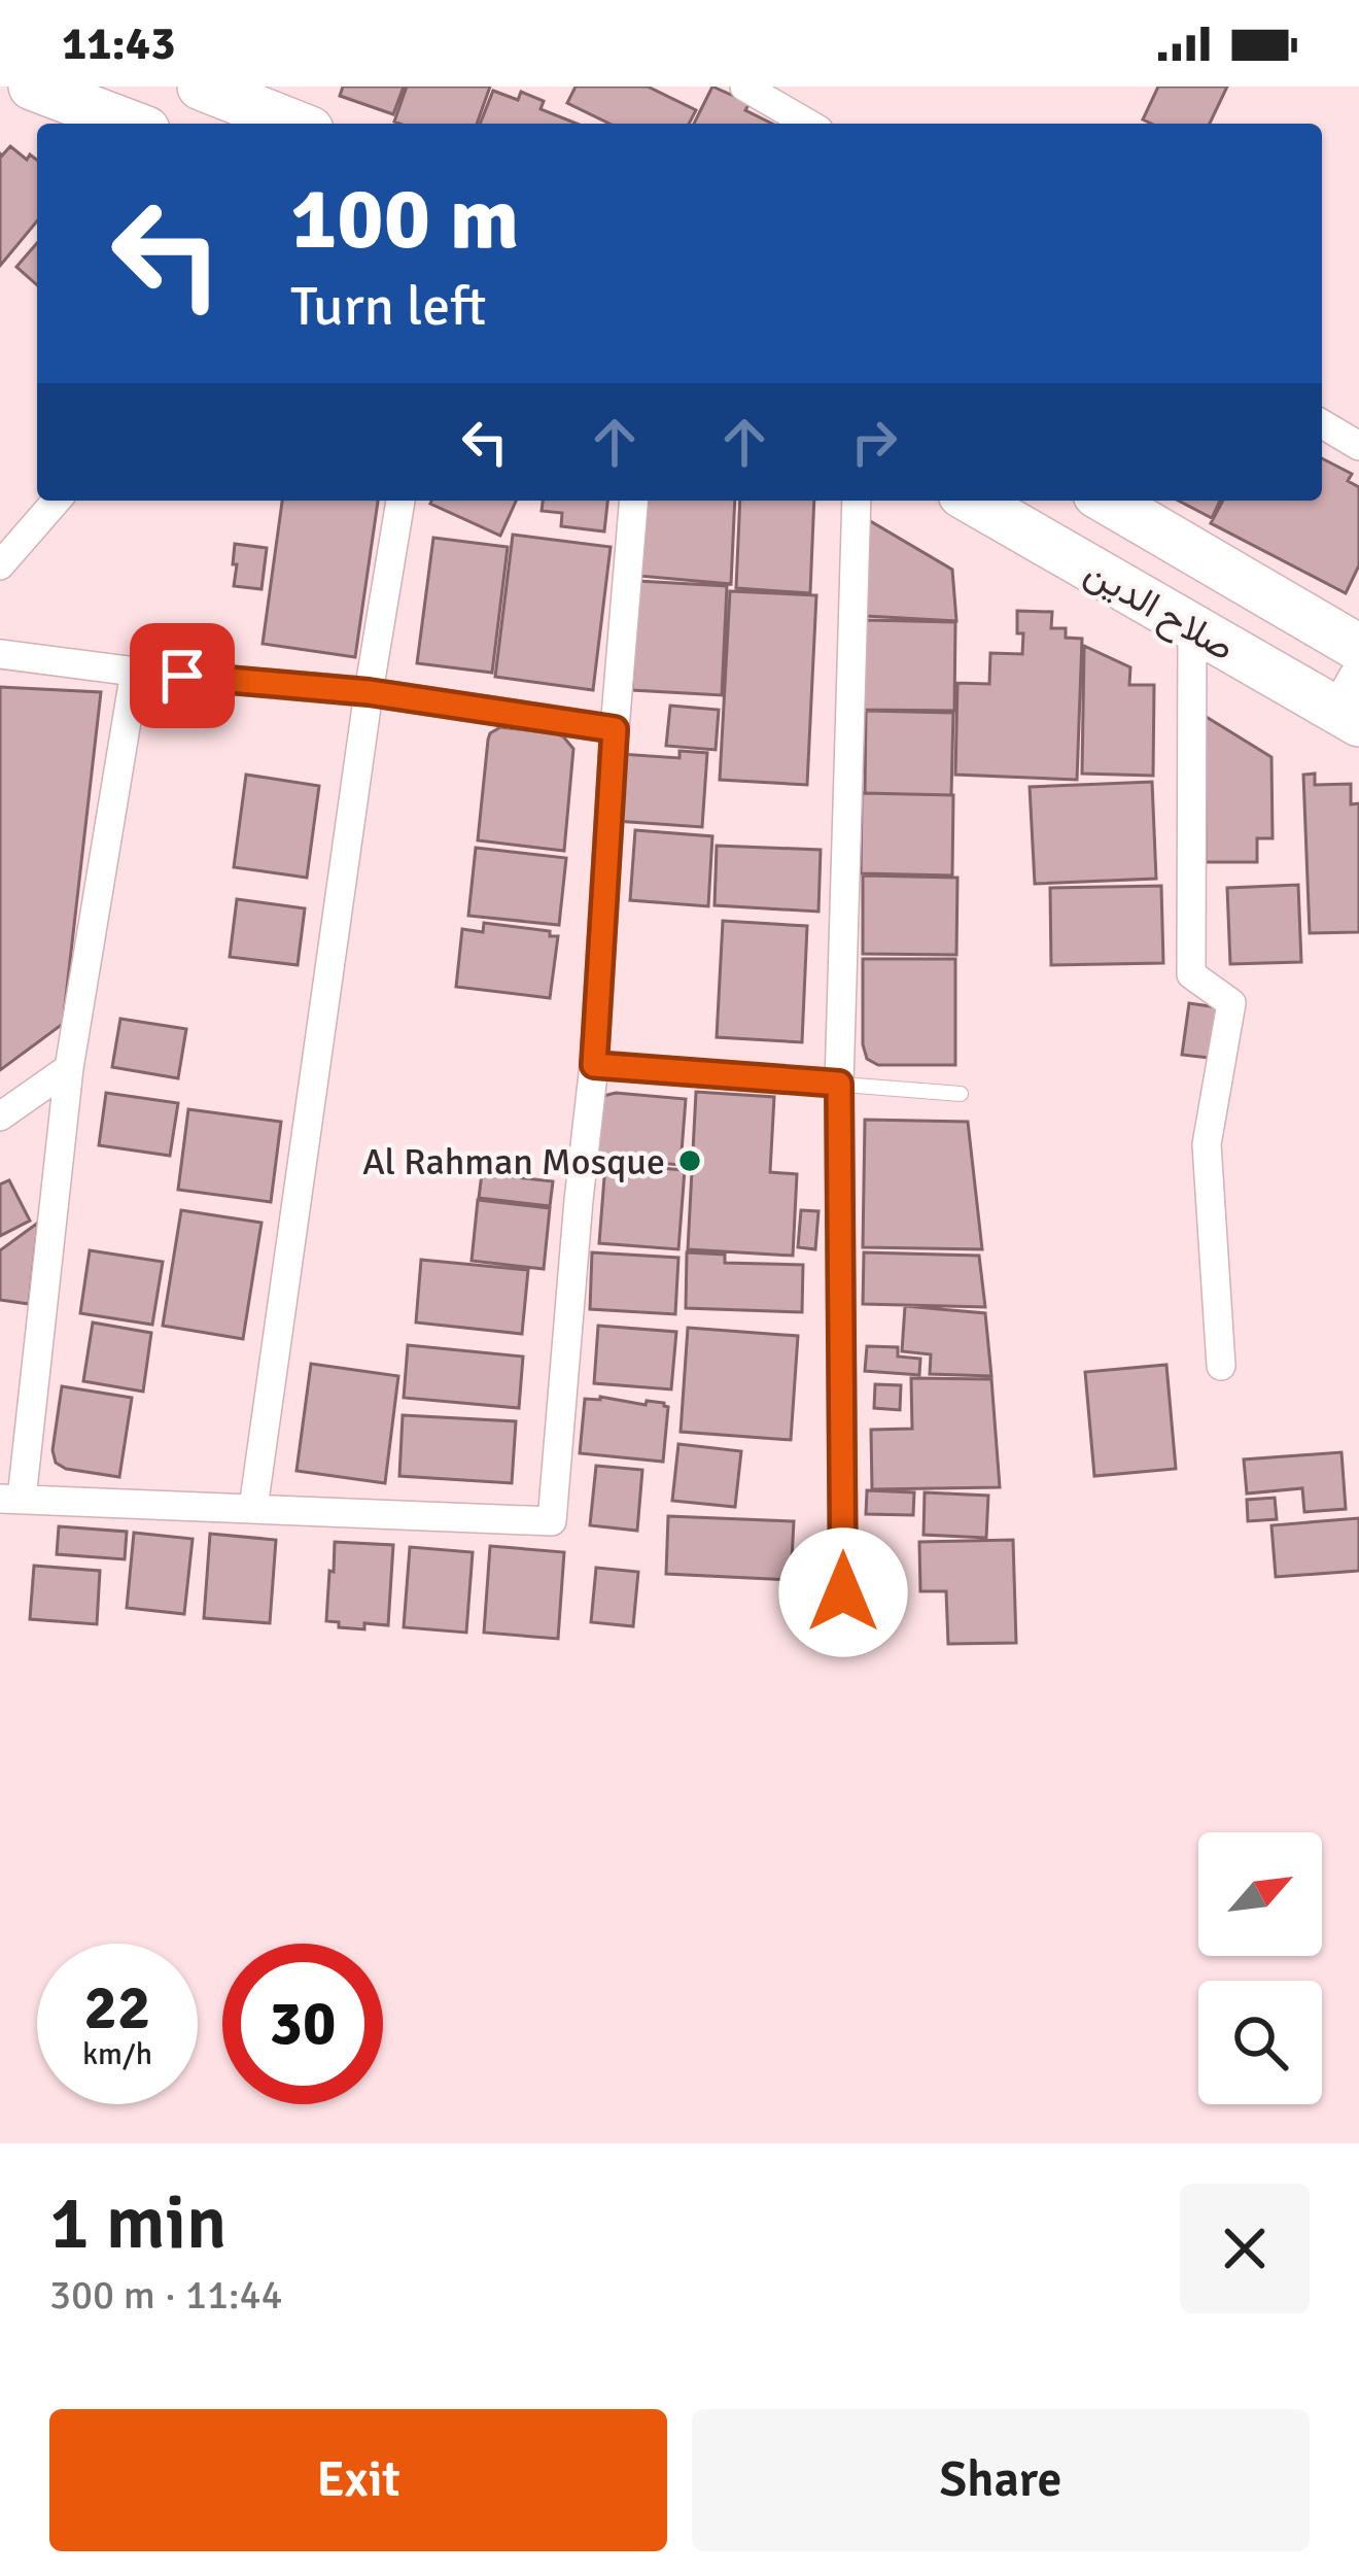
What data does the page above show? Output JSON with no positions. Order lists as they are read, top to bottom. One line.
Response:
{"streets":{"highway":["صلاح الدين"]},"places":["Al Rahman Mosque"],"north":"top right","page":{"status":"11:43","turn":["100 m","Turn left"],"speed":"22 km/h","limit":"30","heading":["1 min","300 m · 11:44"],"buttons":["Exit","Share"]}}
